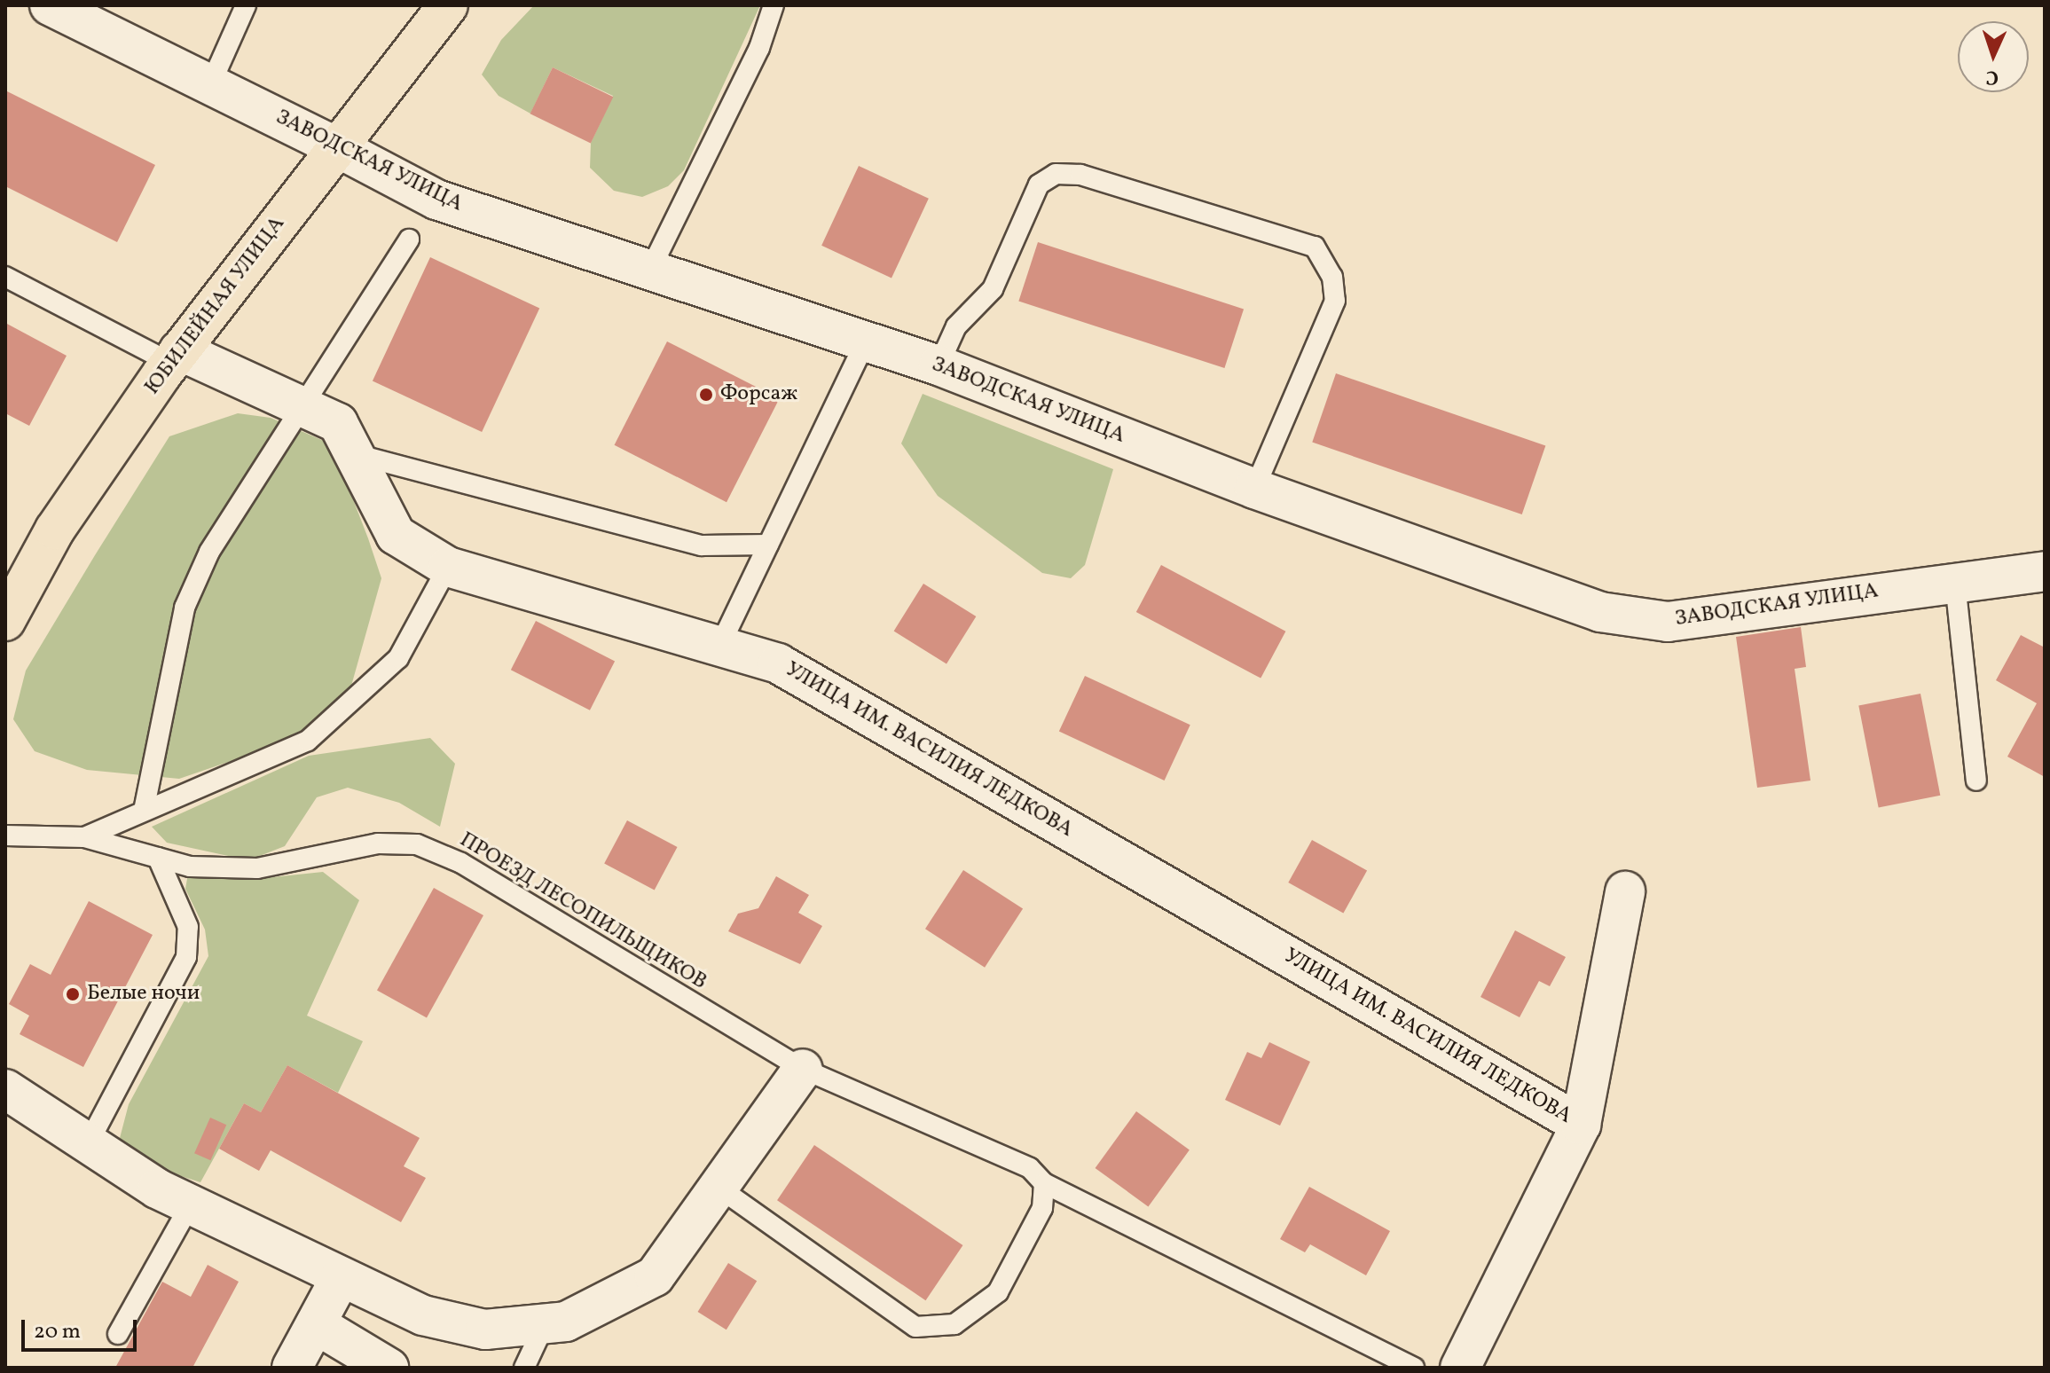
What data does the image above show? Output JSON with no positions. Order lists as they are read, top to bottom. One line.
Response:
{"streets":{"main road":["ЮБИЛЕЙНАЯ УЛИЦА"],"street":["ЗАВОДСКАЯ УЛИЦА","УЛИЦА ИМ. ВАСИЛИЯ ЛЕДКОВА"],"lane":["ПРОЕЗД ЛЕСОПИЛЬЩИКОВ"]},"crossings":[["ЗАВОДСКАЯ УЛИЦА","ЮБИЛЕЙНАЯ УЛИЦА"],["ЮБИЛЕЙНАЯ УЛИЦА","УЛИЦА ИМ. ВАСИЛИЯ ЛЕДКОВА"]],"places":["Форсаж","Белые ночи"],"scale_bar":"20 m","north":"bottom"}
